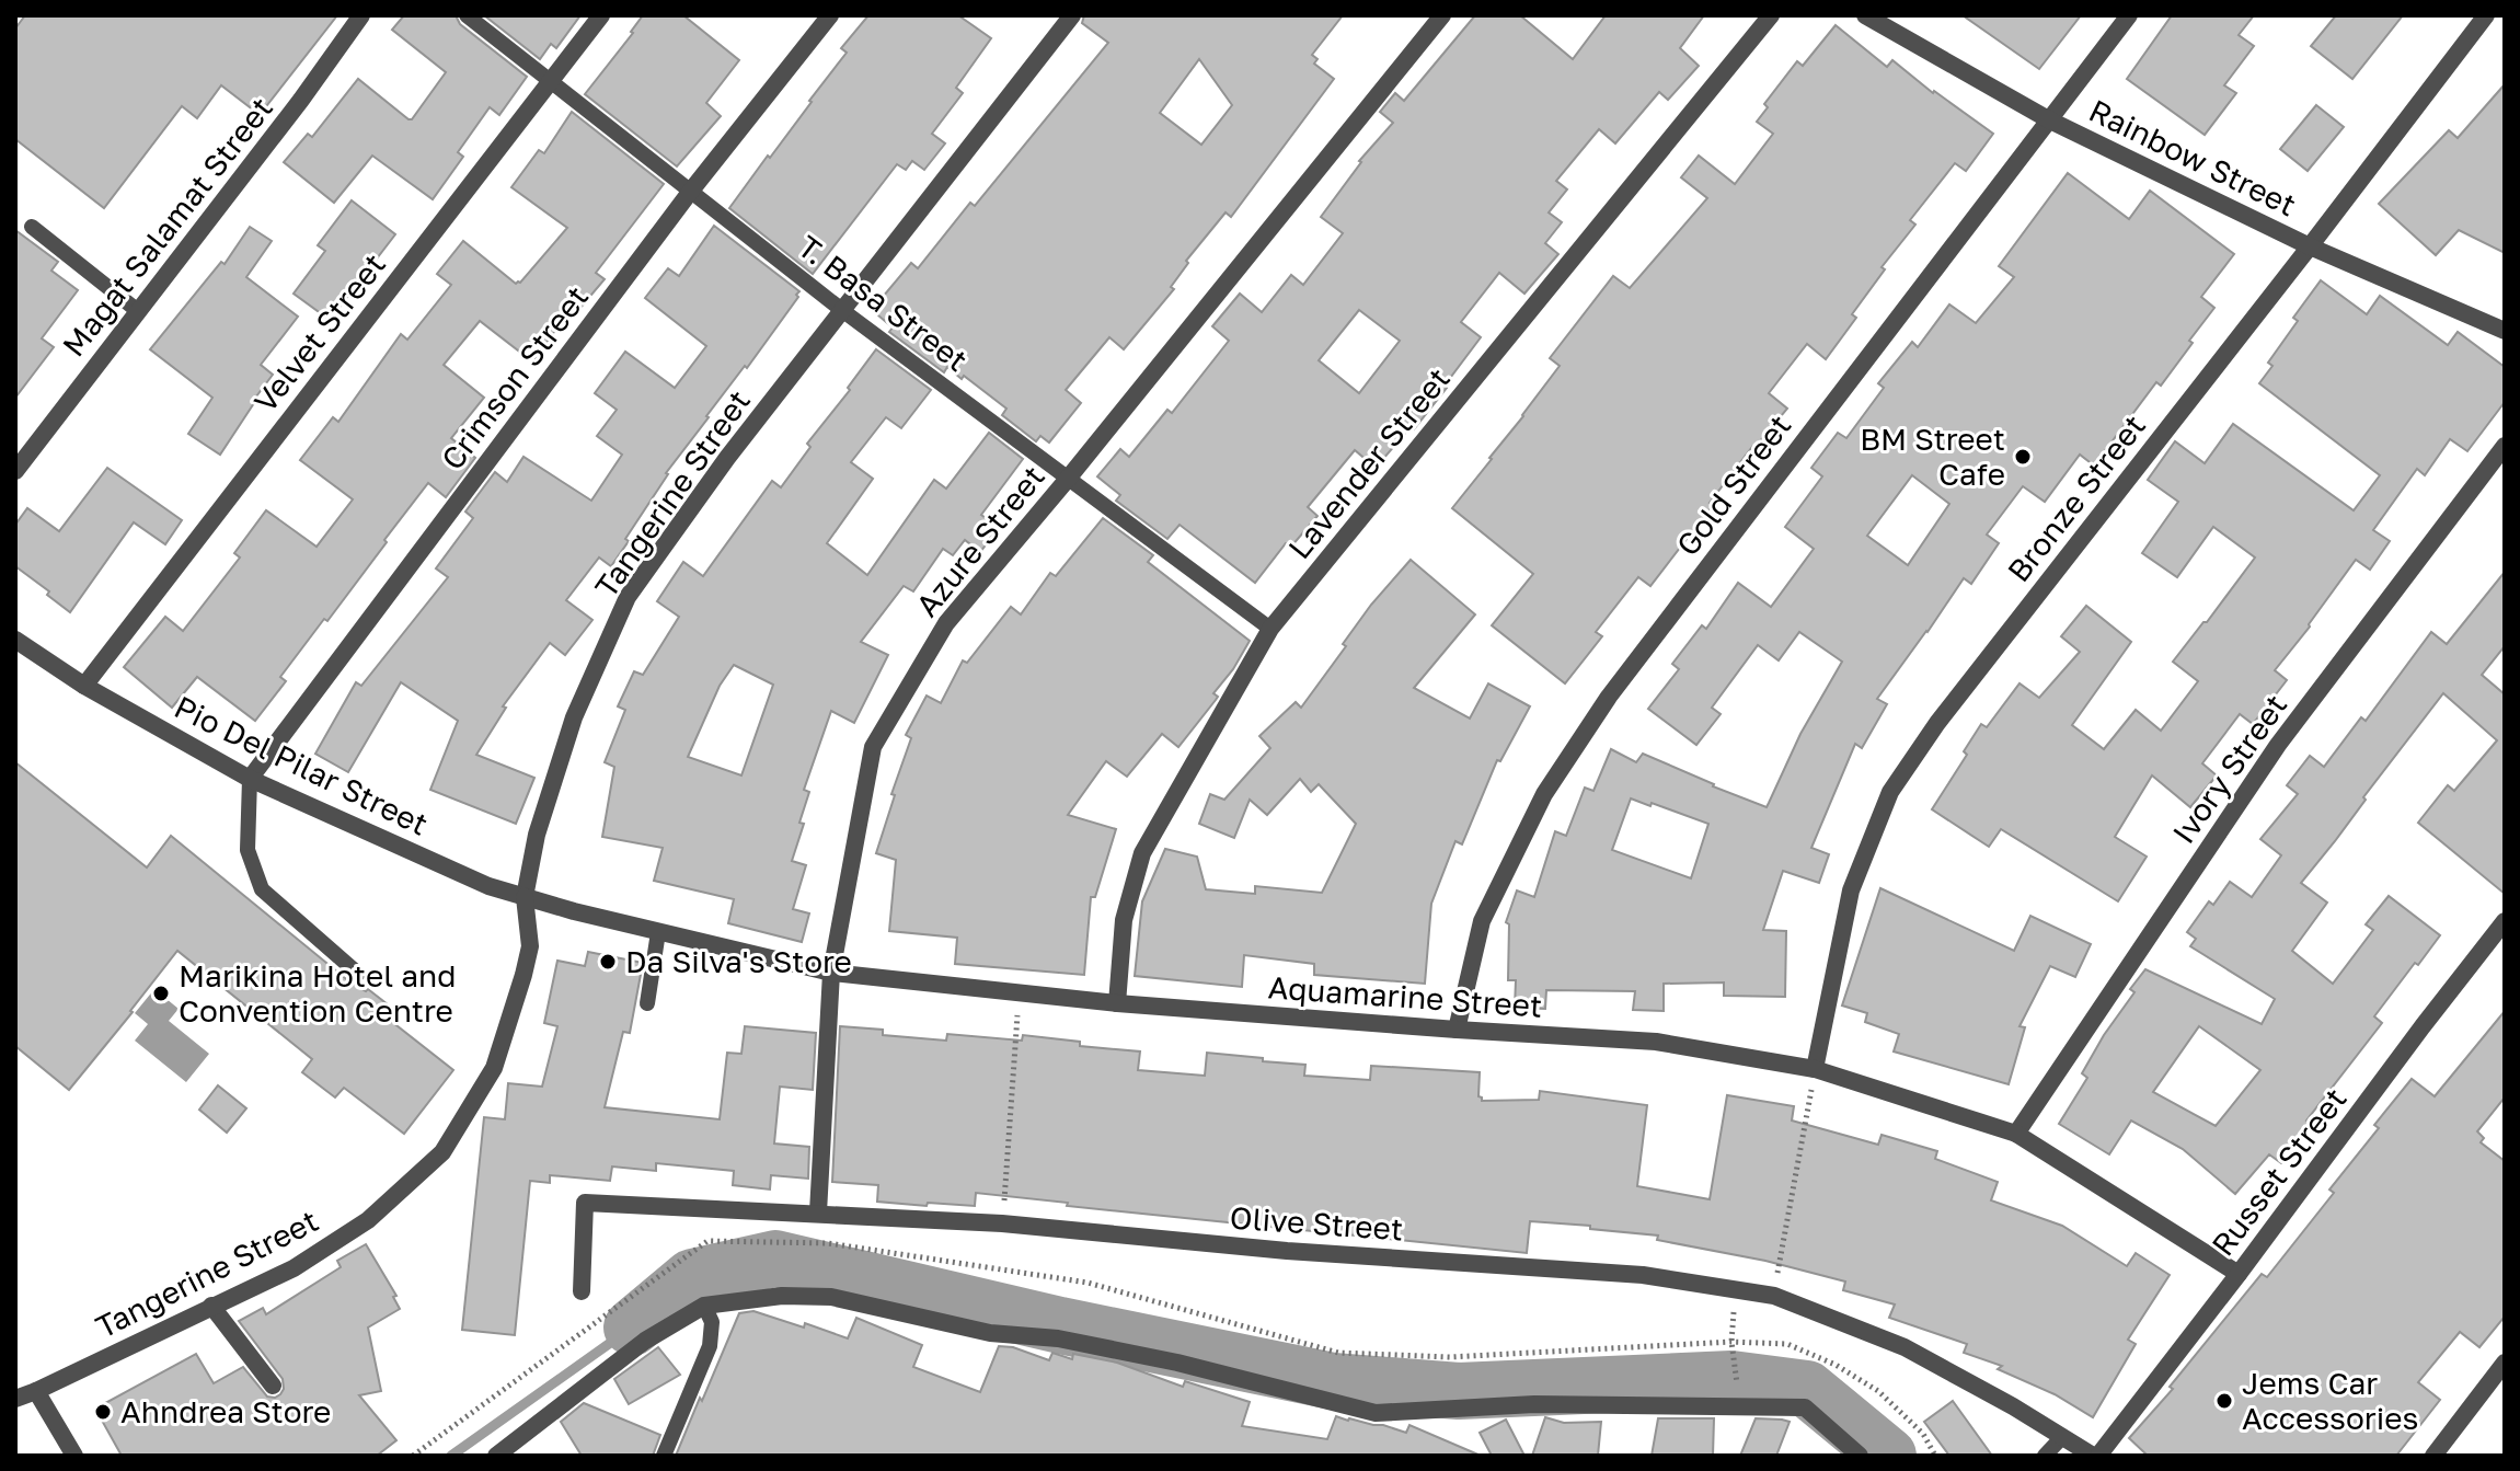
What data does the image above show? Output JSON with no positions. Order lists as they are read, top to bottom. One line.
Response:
{"streets":{"street":["Rainbow Street","Magat Salamat Street","Velvet Street","Crimson Street","Lavender Street","Gold Street","Tangerine Street","Bronze Street","Azure Street","Pio Del Pilar Street","Ivory Street","Aquamarine Street","Russet Street","Olive Street"],"lane":["T. Basa Street"]},"crossings":[["Rainbow Street","Gold Street"],["Rainbow Street","Bronze Street"],["T. Basa Street","Velvet Street"],["T. Basa Street","Crimson Street"],["T. Basa Street","Lavender Street"],["T. Basa Street","Tangerine Street"],["T. Basa Street","Azure Street"],["Velvet Street","Pio Del Pilar Street"],["Crimson Street","Pio Del Pilar Street"],["Lavender Street","Aquamarine Street"],["Gold Street","Aquamarine Street"],["Tangerine Street","Pio Del Pilar Street"],["Tangerine Street","Aquamarine Street"],["Bronze Street","Aquamarine Street"],["Azure Street","Aquamarine Street"],["Azure Street","Olive Street"],["Pio Del Pilar Street","Aquamarine Street"],["Ivory Street","Aquamarine Street"],["Aquamarine Street","Russet Street"],["Russet Street","Olive Street"]],"places":["BM Street Cafe","Da Silva's Store","Marikina Hotel and Convention Centre","Jems Car Accessories","Ahndrea Store"]}
